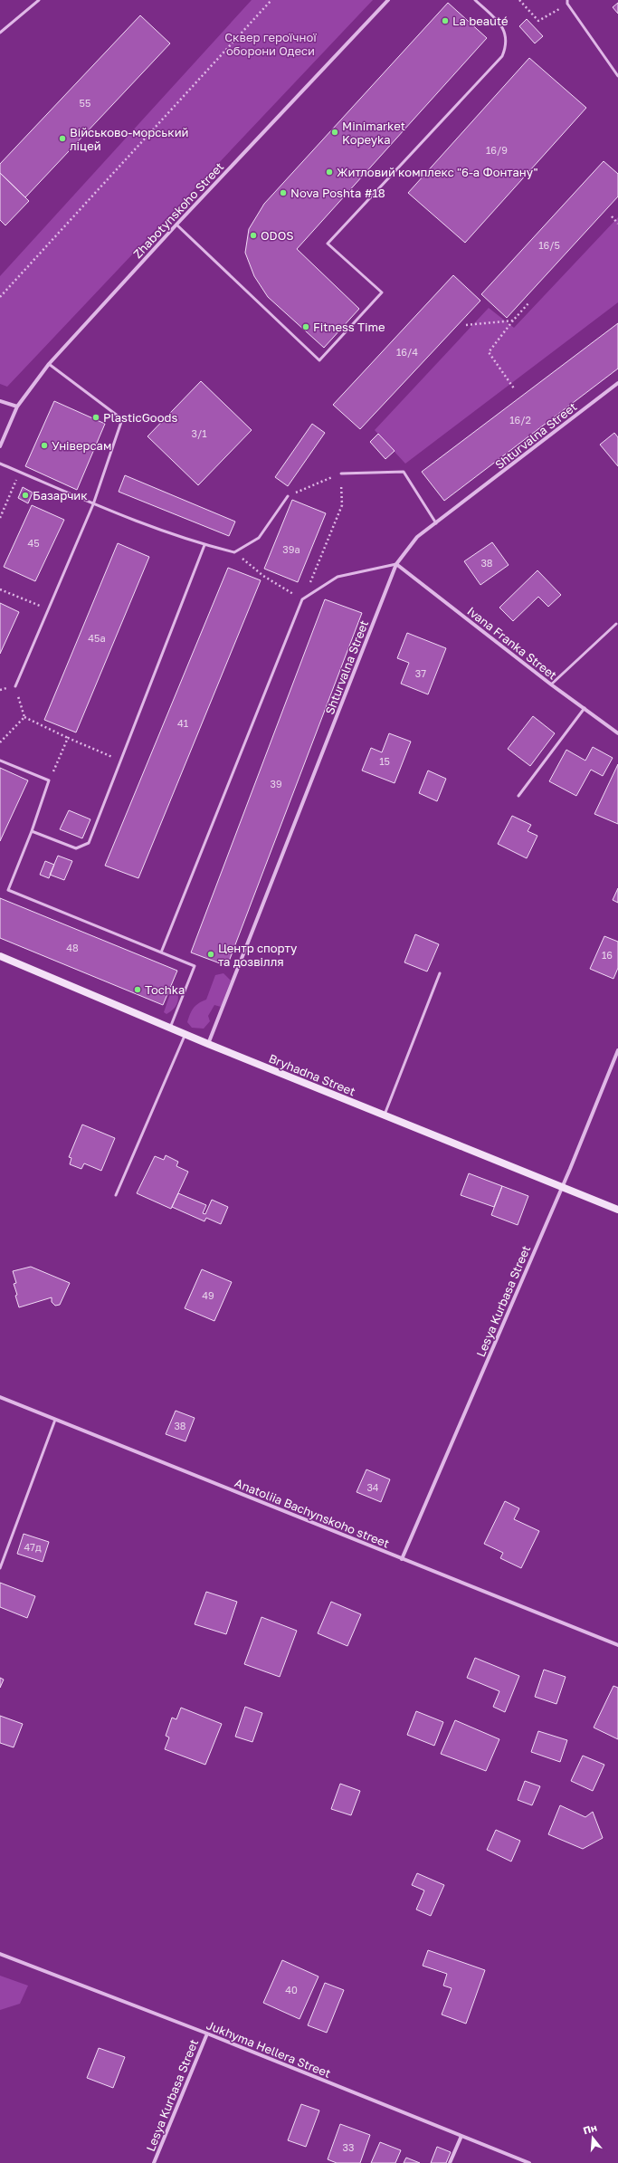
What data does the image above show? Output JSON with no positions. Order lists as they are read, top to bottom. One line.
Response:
{"streets":{"street":["Zhabotynskoho Street","Shturvalna Street","Ivana Franka Street","Bryhadna Street","Lesya Kurbasa Street","Anatoliia Bachynskoho street","Jukhyma Hellera Street"]},"crossings":[["Shturvalna Street","Ivana Franka Street"],["Shturvalna Street","Bryhadna Street"],["Bryhadna Street","Lesya Kurbasa Street"],["Lesya Kurbasa Street","Anatoliia Bachynskoho street"],["Lesya Kurbasa Street","Jukhyma Hellera Street"]],"parks":["Сквер героїчної оборони Одеси"],"places":["La beauté","Minimarket Kopeyka","Військово-морський ліцей","Житловий комплекс \"6-а Фонтану\"","Nova Poshta #18","ODOS","Fitness Time","PlasticGoods","Універсам","Базарчик","Центр спорту та дозвілля","Tochka"],"house_numbers":["55","16/9","16/5","16/4","16/2","3/1","45","39а","38","45а","37","41","15","39","48","16","49","38","34","47д","40","33"],"north":"top"}
